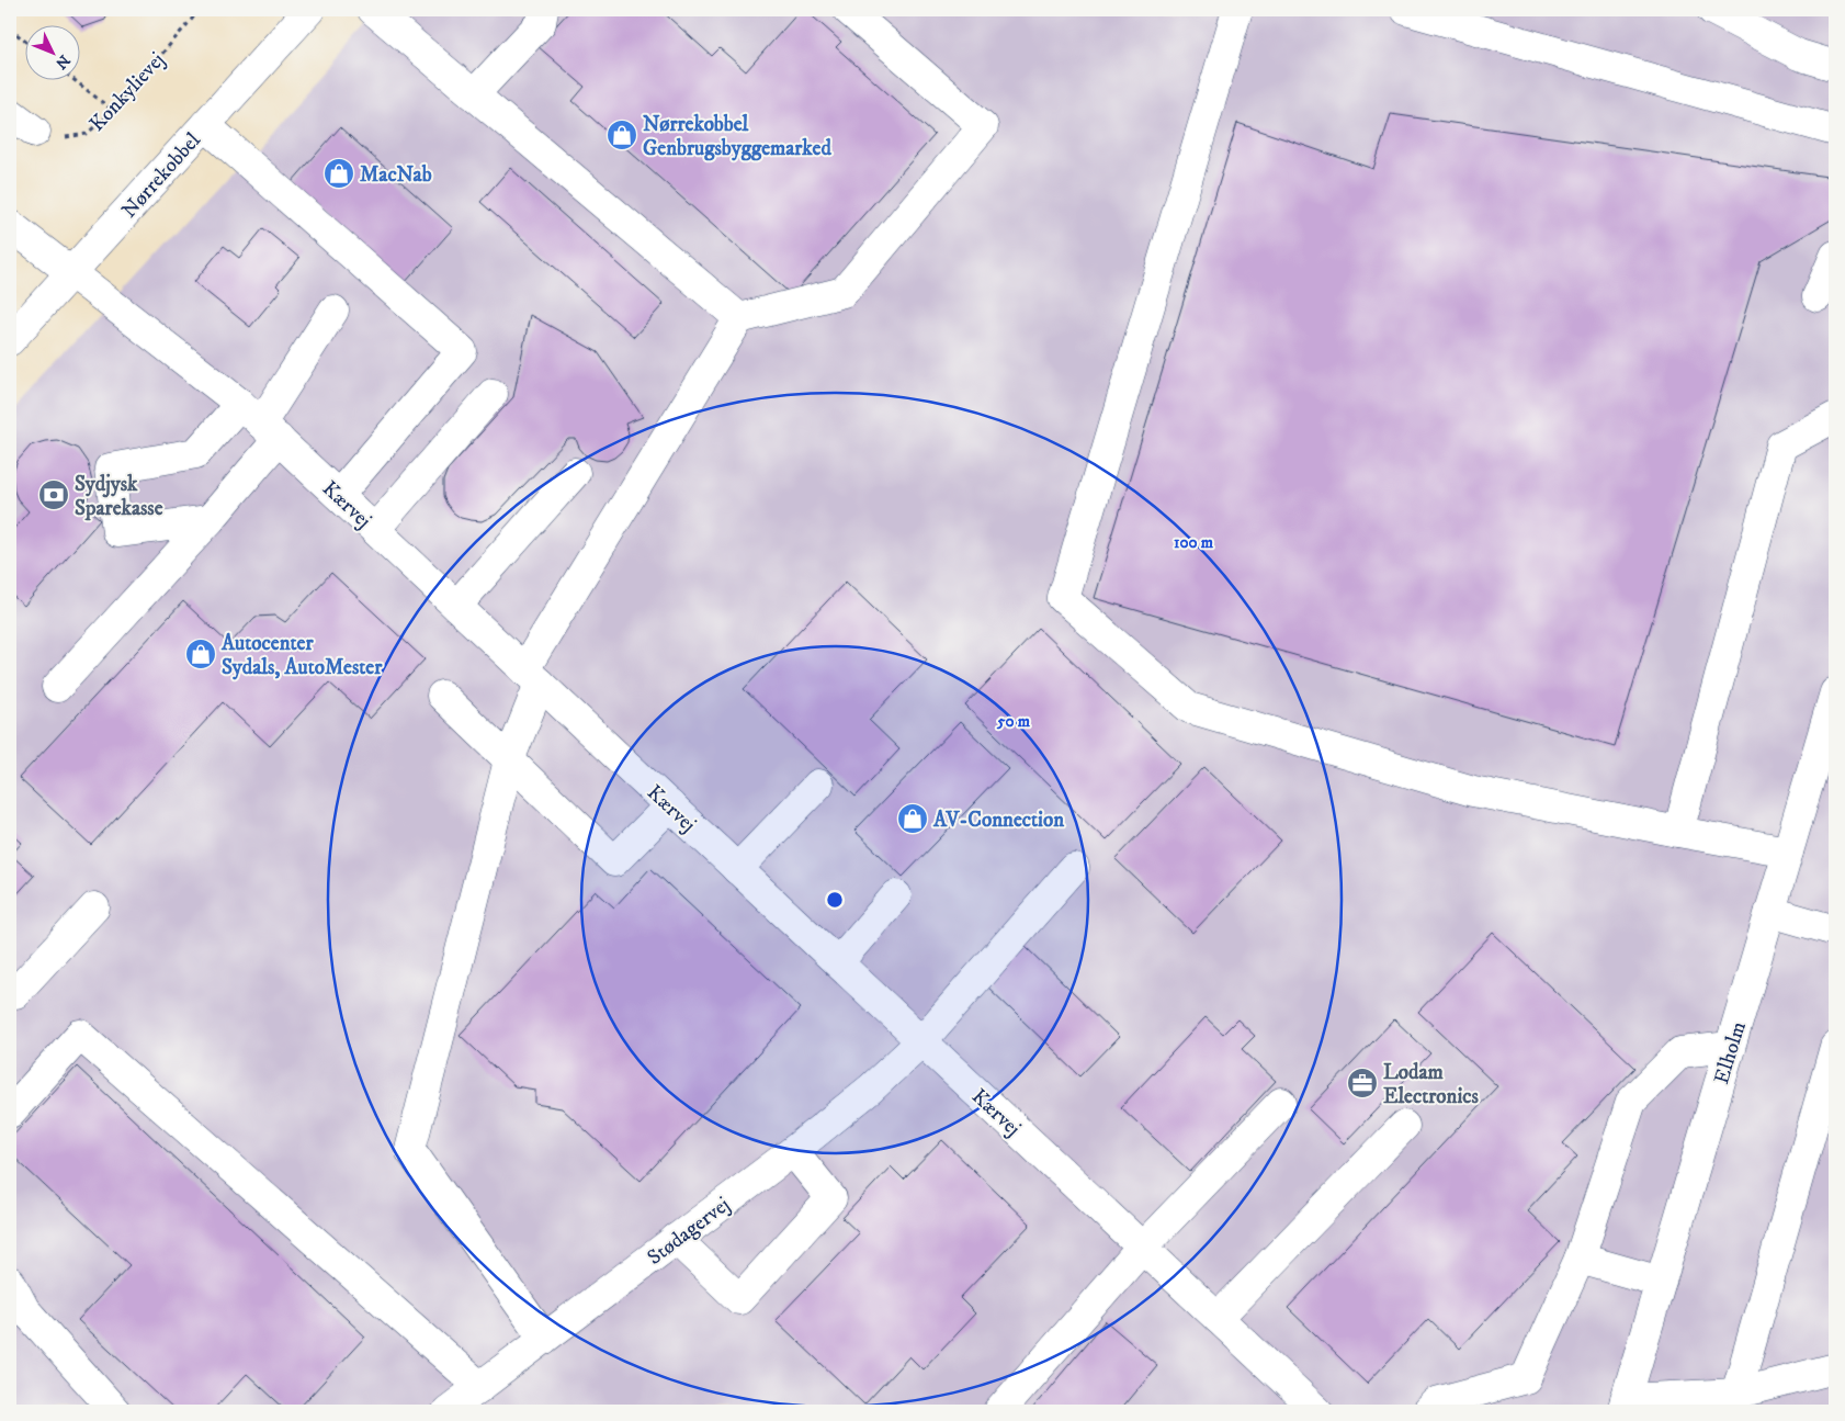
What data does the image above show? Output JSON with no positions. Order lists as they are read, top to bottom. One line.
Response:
{"streets":{"street":["Nørrekobbel","Kærvej","Elholm","Stødagervej"],"path":["Konkylievej"]},"crossings":[["Nørrekobbel","Kærvej"],["Kærvej","Stødagervej"]],"places":{"shop":["Nørrekobbel Genbrugsbyggemarked","MacNab","Autocenter Sydals, AutoMester","AV-Connection"],"bank":["Sydjysk Sparekasse"],"office":["Lodam Electronics"]},"north":"bottom right","rings":["100 m","50 m"]}
